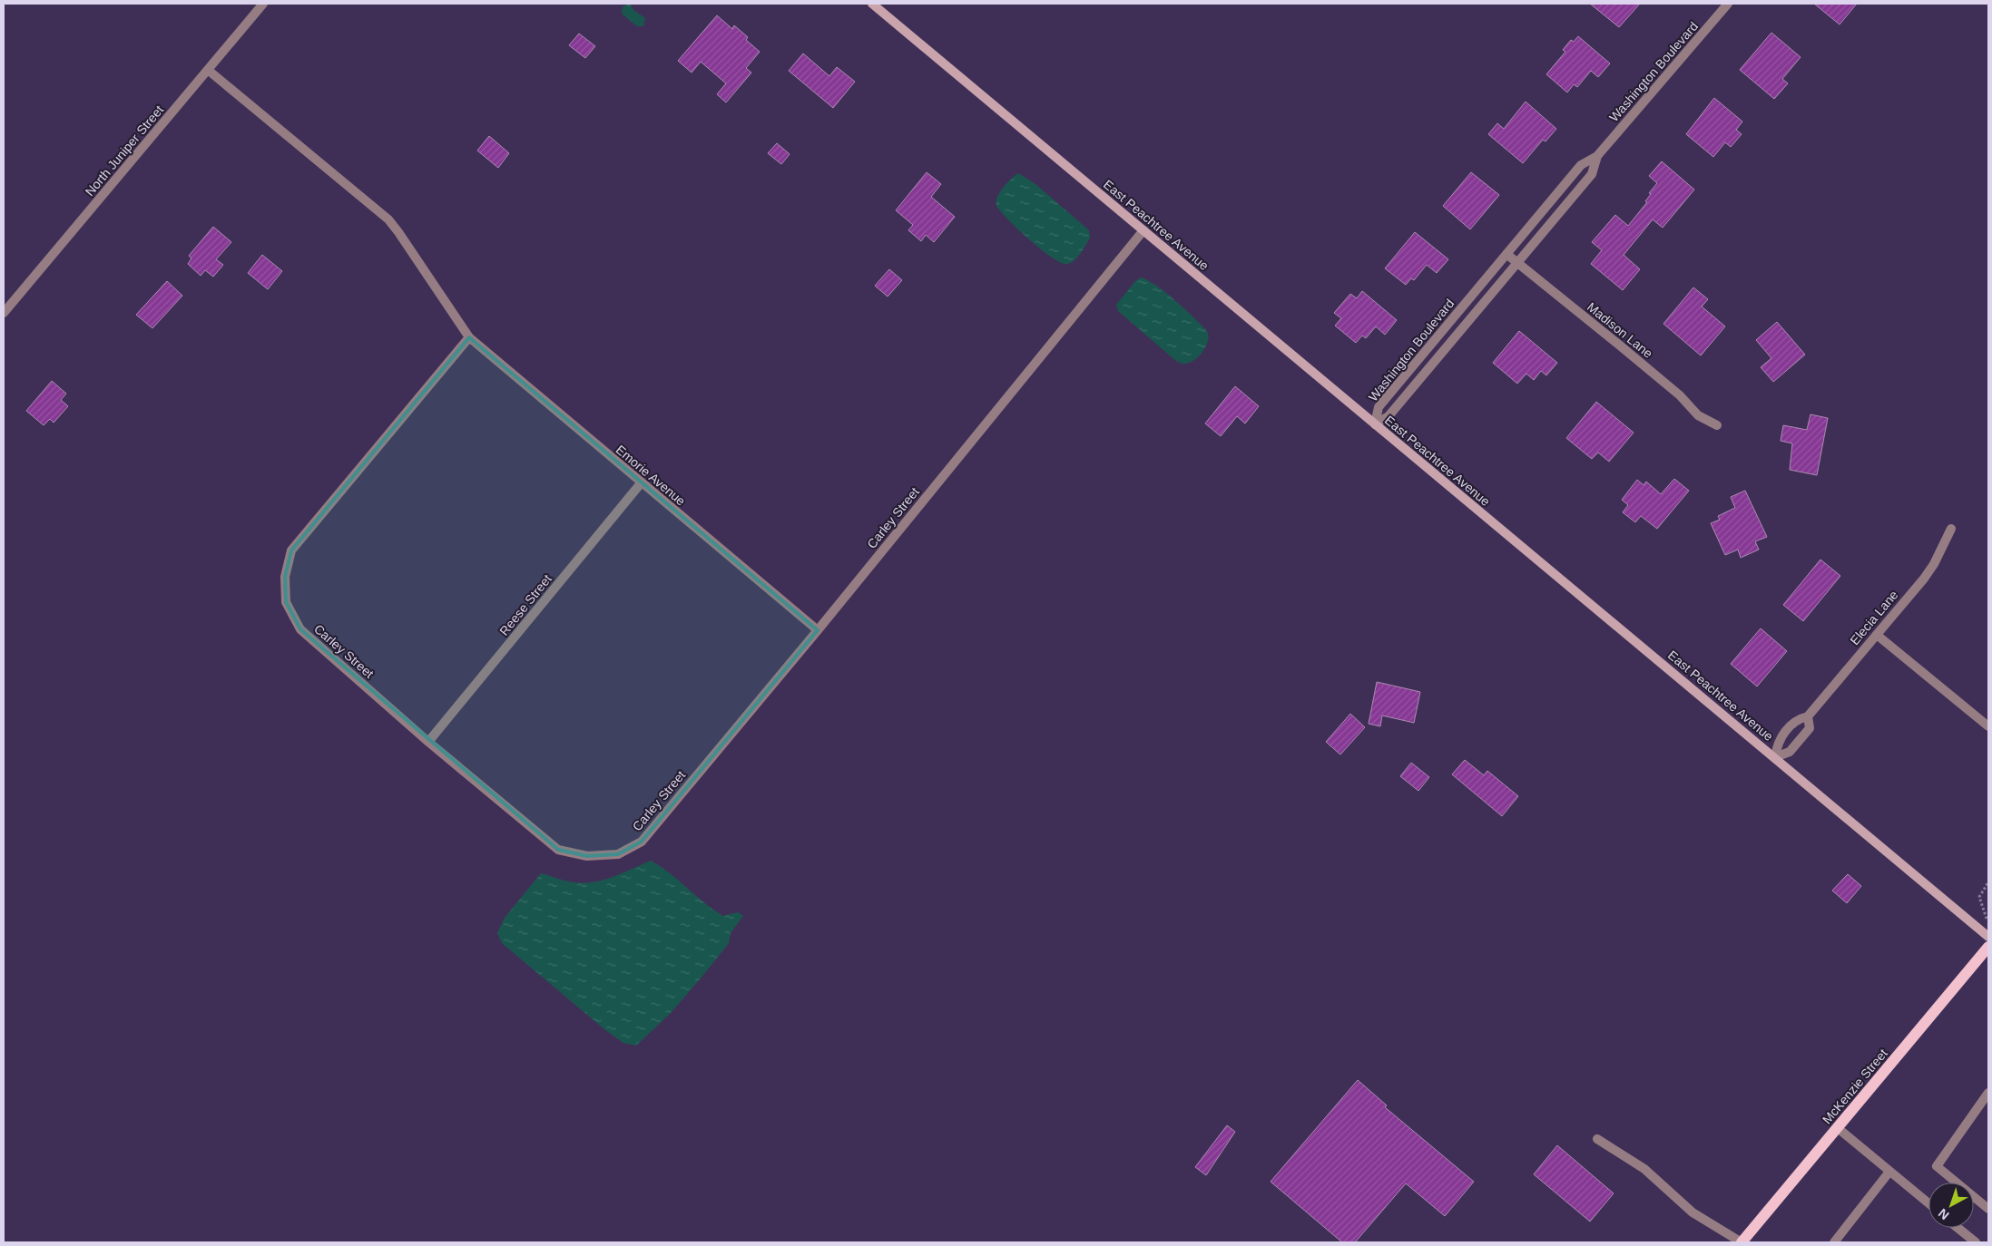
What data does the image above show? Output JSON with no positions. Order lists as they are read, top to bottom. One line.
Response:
{"streets":{"main road":["McKenzie Street"],"street":["Washington Boulevard","North Juniper Street","East Peachtree Avenue","Madison Lane","Emorie Avenue","Carley Street","Reese Street","Elecia Lane"]},"crossings":[["Washington Boulevard","East Peachtree Avenue"],["Washington Boulevard","Madison Lane"],["North Juniper Street","Emorie Avenue"],["East Peachtree Avenue","Carley Street"],["East Peachtree Avenue","Elecia Lane"],["Emorie Avenue","Carley Street"],["Emorie Avenue","Reese Street"],["Carley Street","Reese Street"]],"north":"bottom left"}
